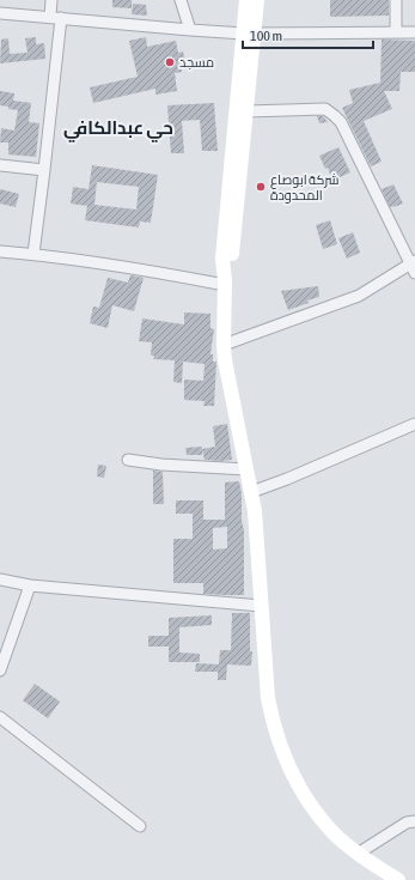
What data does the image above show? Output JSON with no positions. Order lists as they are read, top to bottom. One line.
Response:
{"districts":["حي عبدالكافي"],"places":["مسجد","شركة ابوصاع المحدودة"],"scale_bar":"100 m"}
